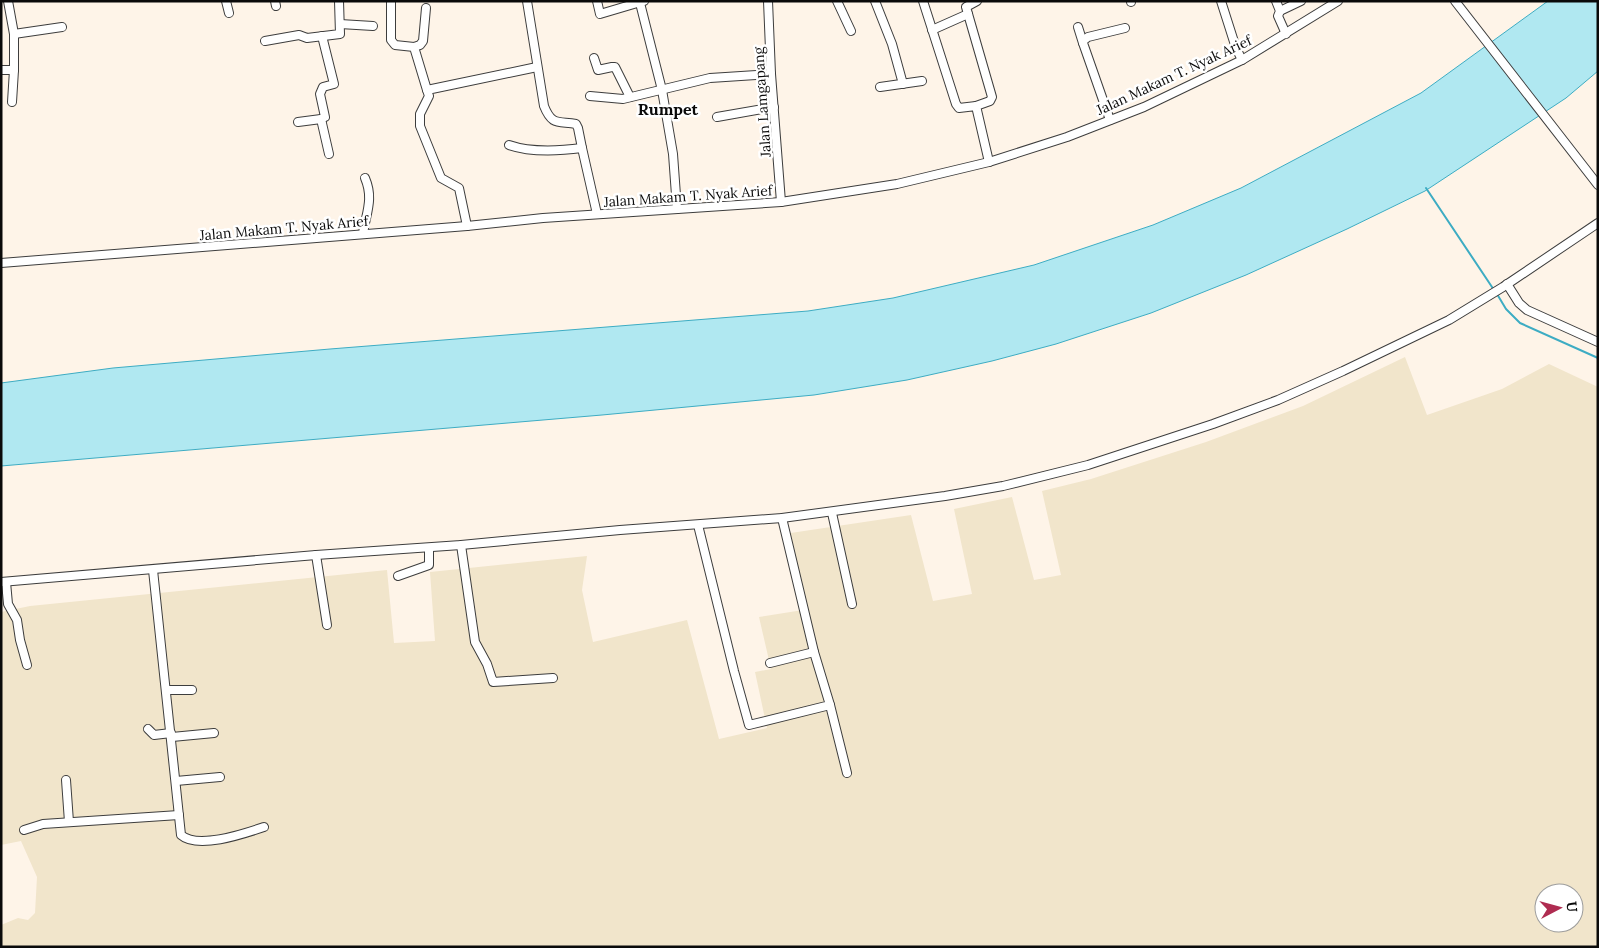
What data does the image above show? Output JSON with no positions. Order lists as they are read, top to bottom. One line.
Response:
{"streets":{"street":["Jalan Makam T. Nyak Arief","Jalan Lamgapang"]},"crossings":[["Jalan Makam T. Nyak Arief","Jalan Lamgapang"]],"districts":["Rumpet"],"north":"right"}
